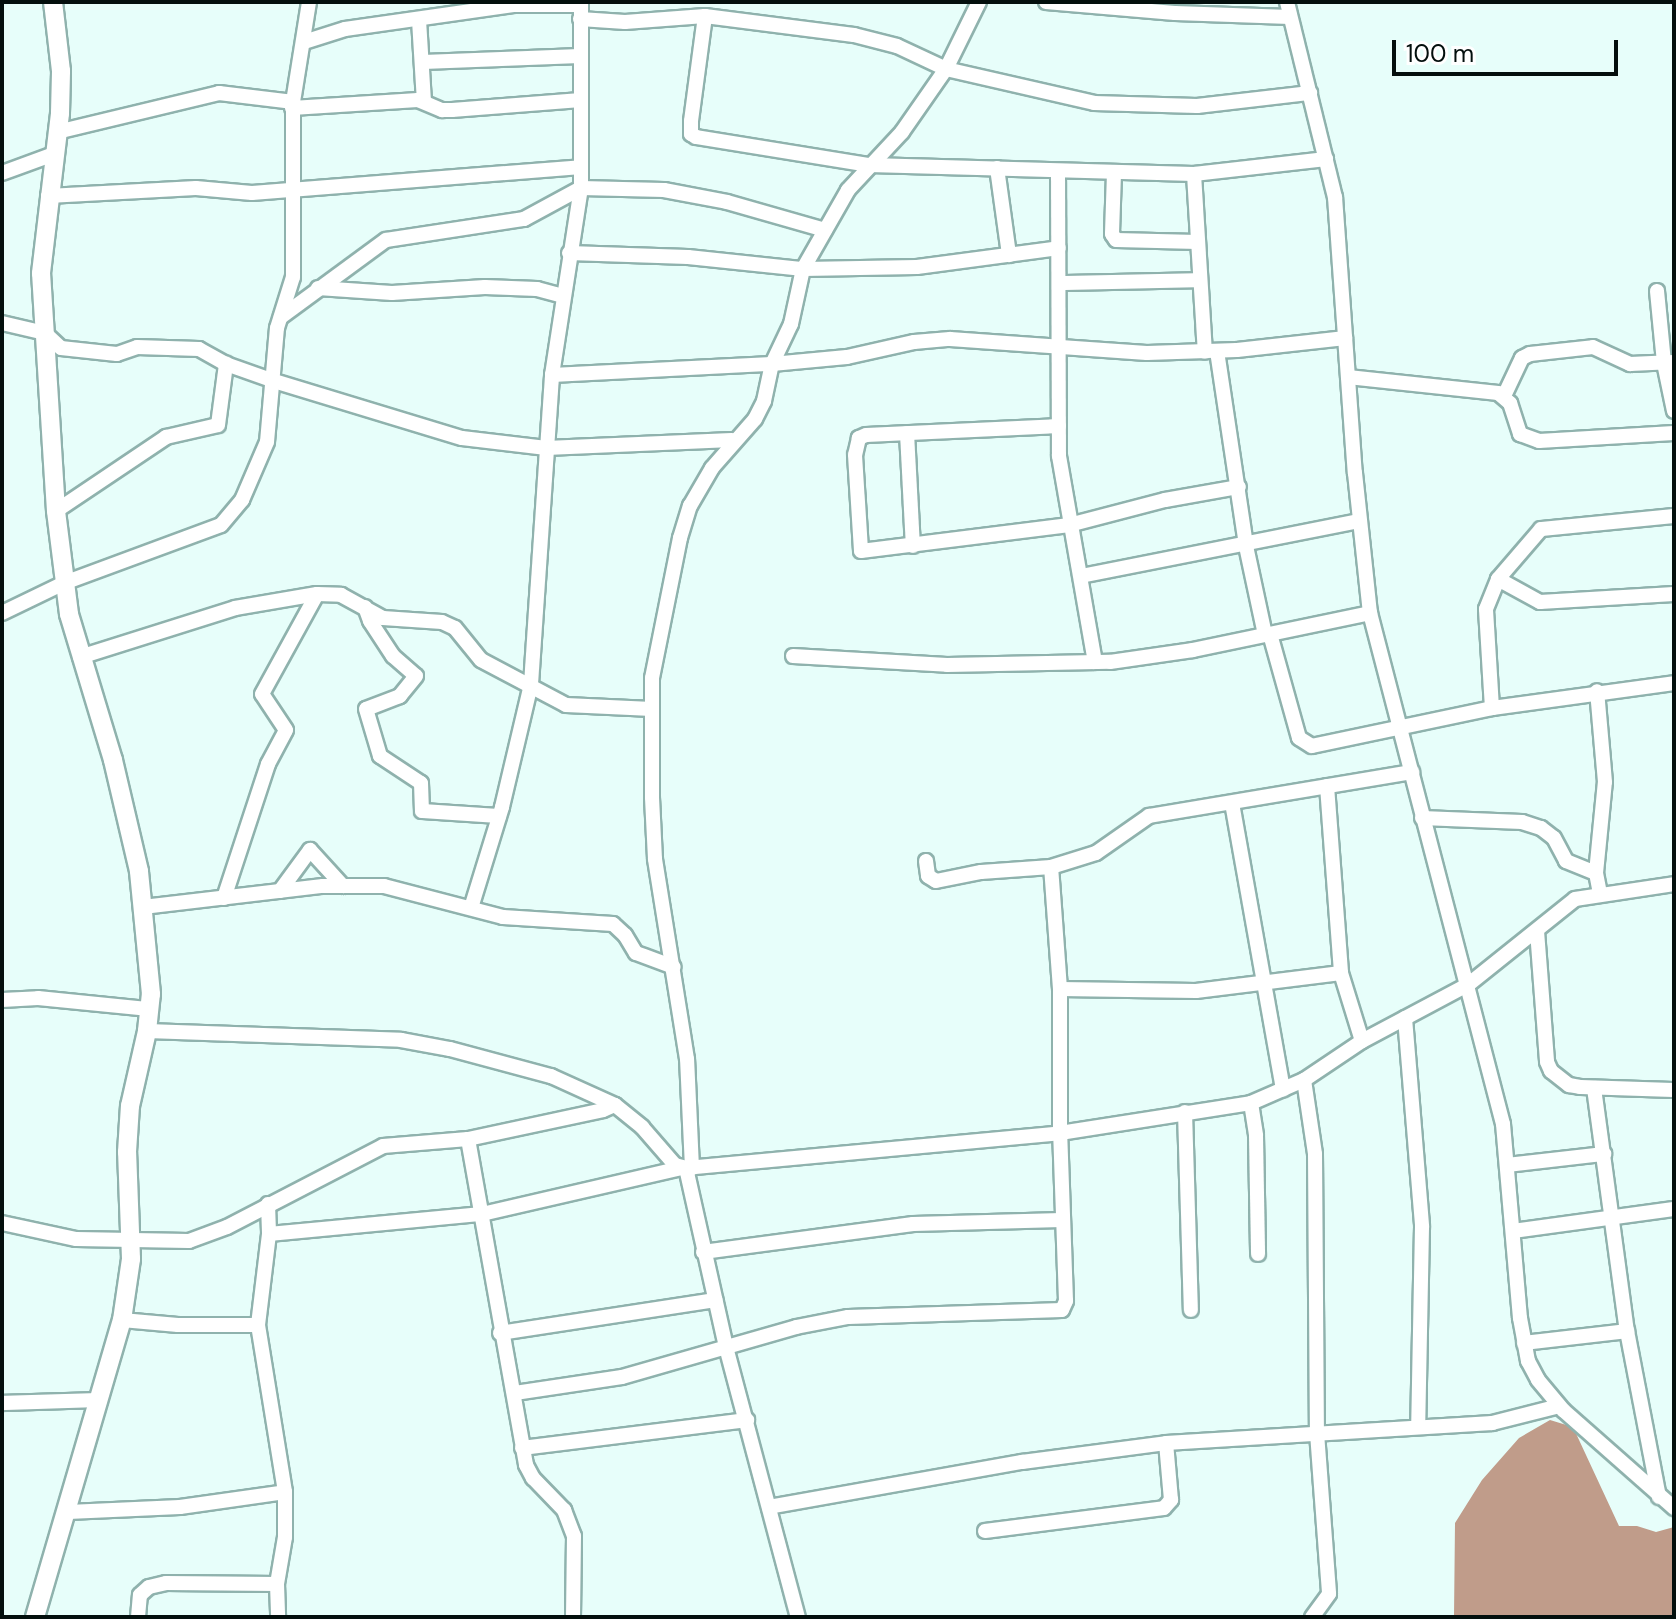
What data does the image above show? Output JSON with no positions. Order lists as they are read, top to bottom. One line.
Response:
{"scale_bar":"100 m"}
